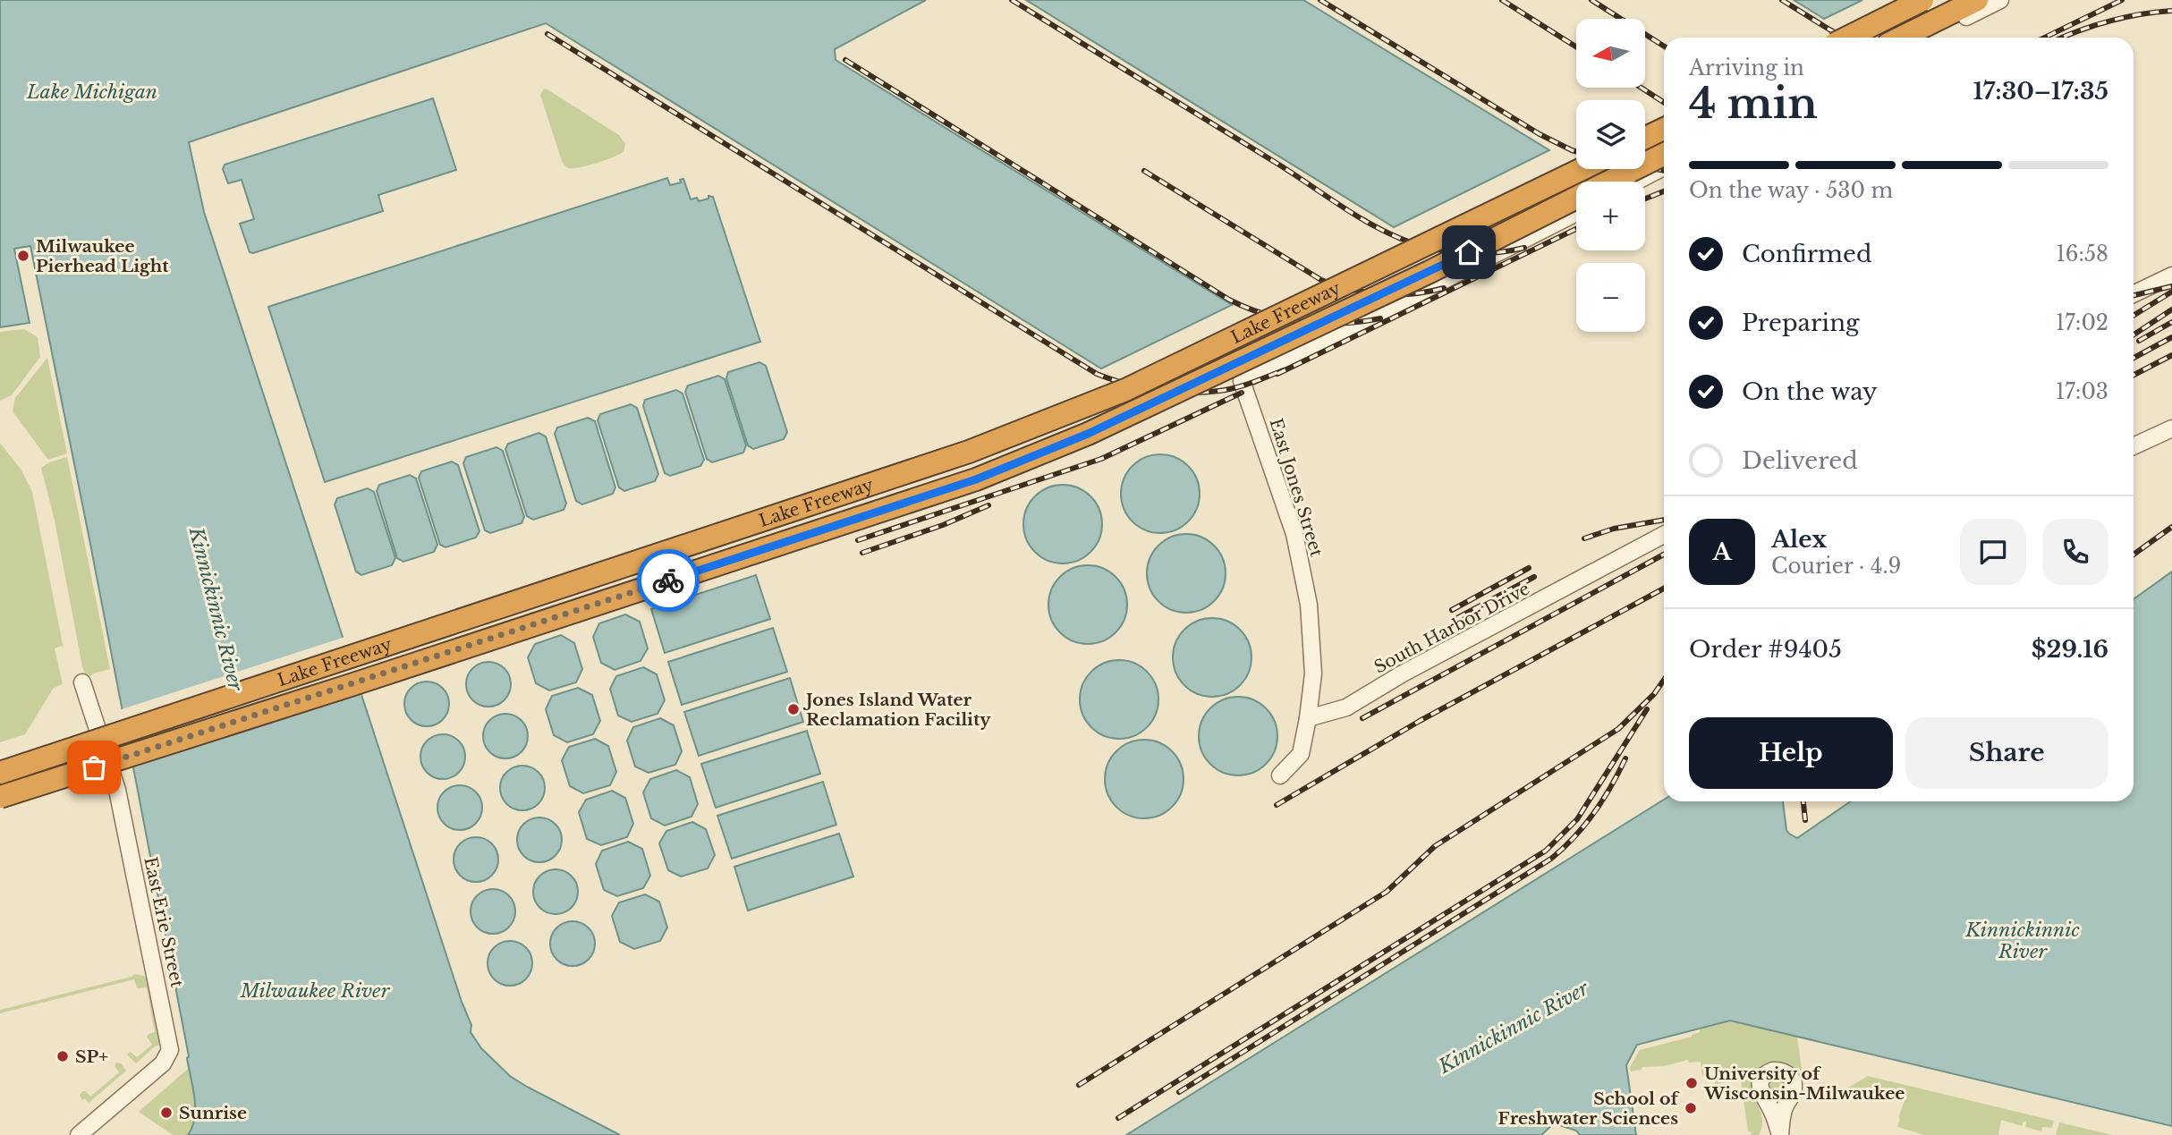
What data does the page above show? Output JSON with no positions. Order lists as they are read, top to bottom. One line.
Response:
{"streets":{"highway":["Lake Freeway"],"street":["East Jones Street","South Harbor Drive","East Erie Street"]},"crossings":[["East Jones Street","South Harbor Drive"]],"water":["Lake Michigan","Kinnickinnic River","Milwaukee River"],"places":["Milwaukee Pierhead Light","Jones Island Water Reclamation Facility","SP+","University of Wisconsin-Milwaukee","School of Freshwater Sciences","Sunrise"],"north":"left","page":{"map_buttons":["+","−"],"heading":["4 min","Arriving in","17:30–17:35"],"panel":["Alex","Courier · 4.9","Order #9405","$29.16"],"bar":"On the way · 530 m","list":[["Confirmed","16:58"],["Preparing","17:02"],["On the way","17:03"],"Delivered"],"round":"A","buttons":["Help","Share"]}}
